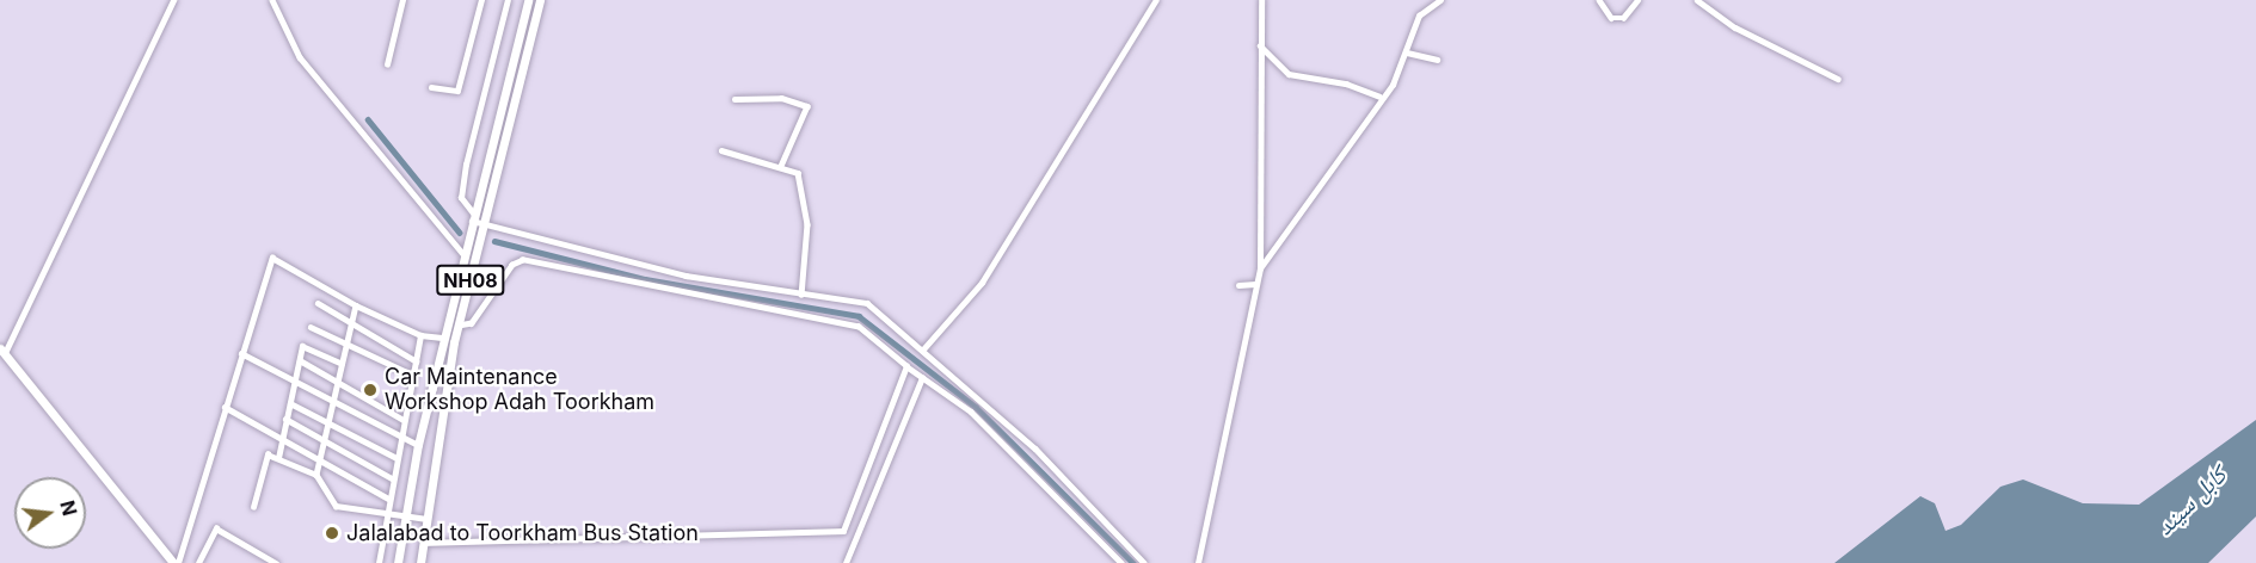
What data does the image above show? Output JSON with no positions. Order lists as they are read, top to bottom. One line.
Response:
{"streets":{"highway":["NH08"]},"water":["کابل سيند"],"places":["Car Maintenance Workshop Adah Toorkham","Jalalabad to Toorkham Bus Station"],"north":"right"}
